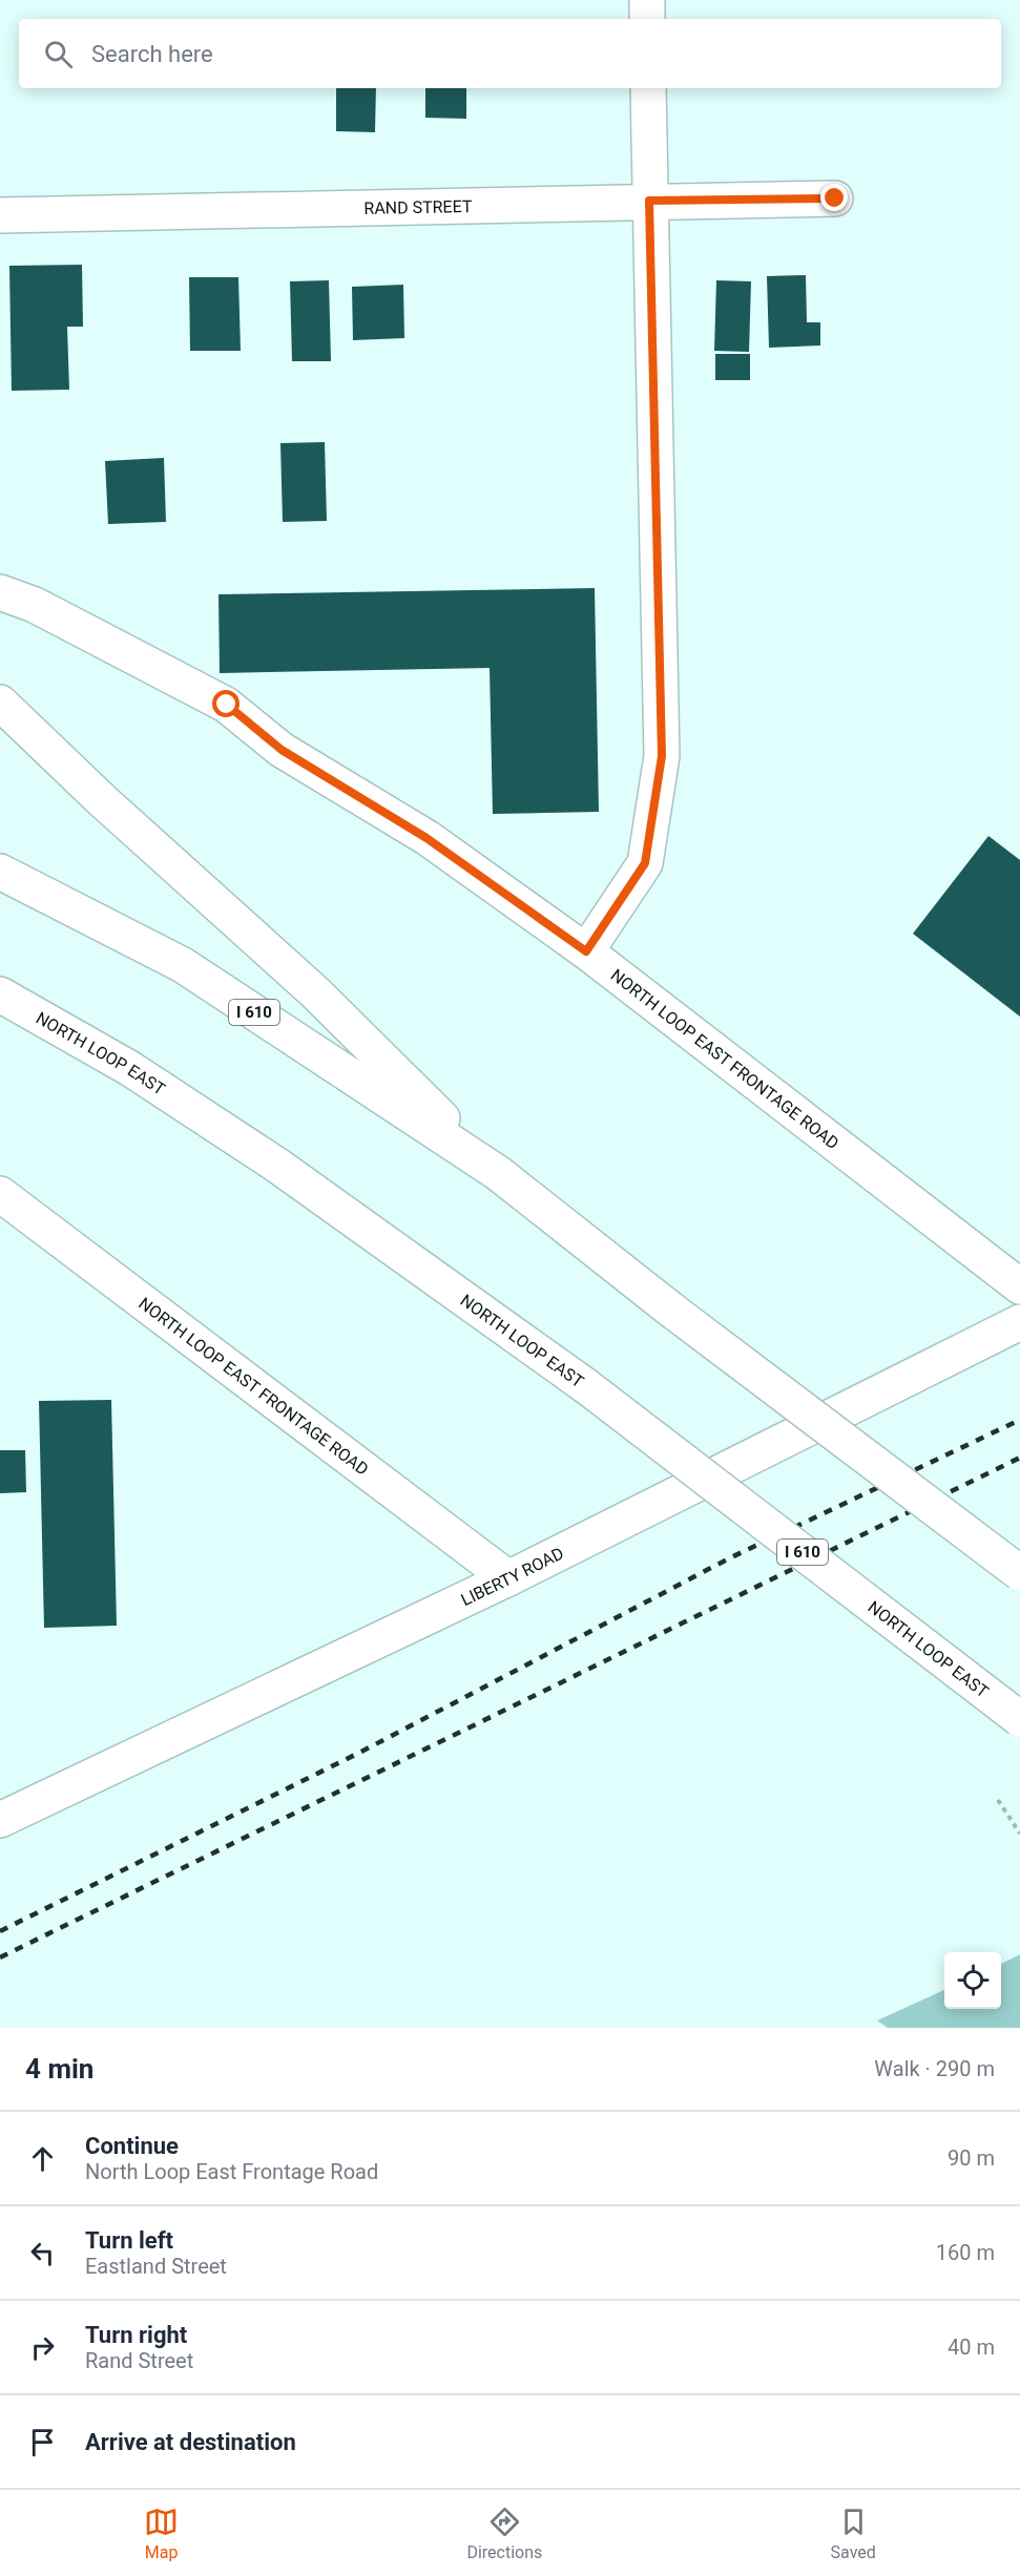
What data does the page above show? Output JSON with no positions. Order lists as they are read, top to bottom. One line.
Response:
{"streets":{"main road":["RAND STREET","I 610","NORTH LOOP EAST","NORTH LOOP EAST FRONTAGE ROAD","LIBERTY ROAD"]},"crossings":[["NORTH LOOP EAST FRONTAGE ROAD","LIBERTY ROAD"]],"page":{"search":"Search here","heading":["4 min","Walk · 290 m"],"list":[["Continue","North Loop East Frontage Road","90 m"],["Turn left","Eastland Street","160 m"],["Turn right","Rand Street","40 m"],"Arrive at destination"],"nav":["Map","Directions","Saved"]}}
